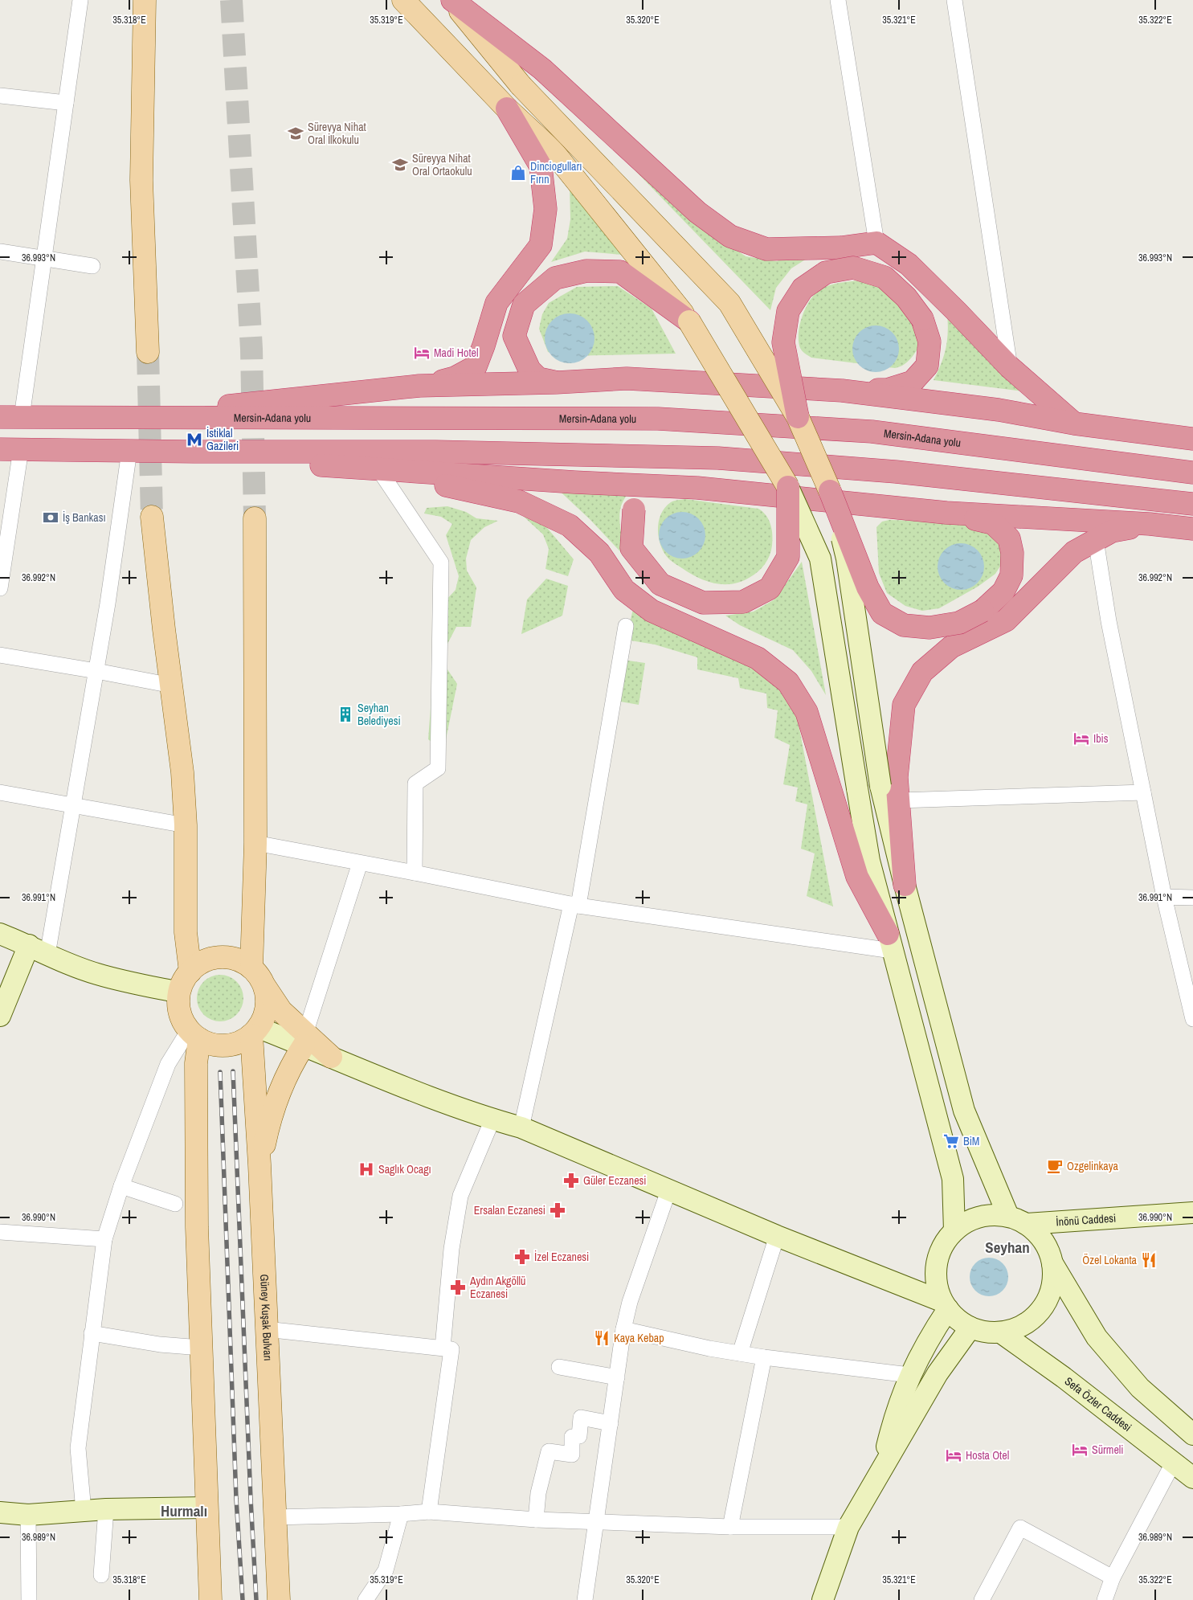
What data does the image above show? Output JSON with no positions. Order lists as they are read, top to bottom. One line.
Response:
{"streets":{"highway":["Mersin-Adana yolu"],"main road":["İnönü Caddesi","Güney Kuşak Bulvarı","Sefa Özler Caddesi"]},"crossings":[["İnönü Caddesi","Sefa Özler Caddesi"]],"districts":["Seyhan","Hurmalı"],"places":{"school or university":["Süreyya Nihat Oral İlkokulu","Süreyya Nihat Oral Ortaokulu"],"shop":["Dinciogulları Fırın"],"hotel":["Madi Hotel","Ibis","Sürmeli","Hosta Otel"],"metro station":["İstiklal Gazileri"],"bank":["İş Bankası"],"building":["Seyhan Belediyesi"],"supermarket":["BiM"],"cafe":["Ozgelinkaya"],"hospital":["Saglık Ocagı"],"pharmacy":["Güler Eczanesi","Ersalan Eczanesi","İzel Eczanesi","Aydın Akgöllü Eczanesi"],"restaurant":["Özel Lokanta","Kaya Kebap"]},"coordinates":["35.318°E","35.319°E","35.320°E","35.321°E","35.322°E","36.993°N","36.992°N","36.991°N","36.990°N","36.989°N"]}
